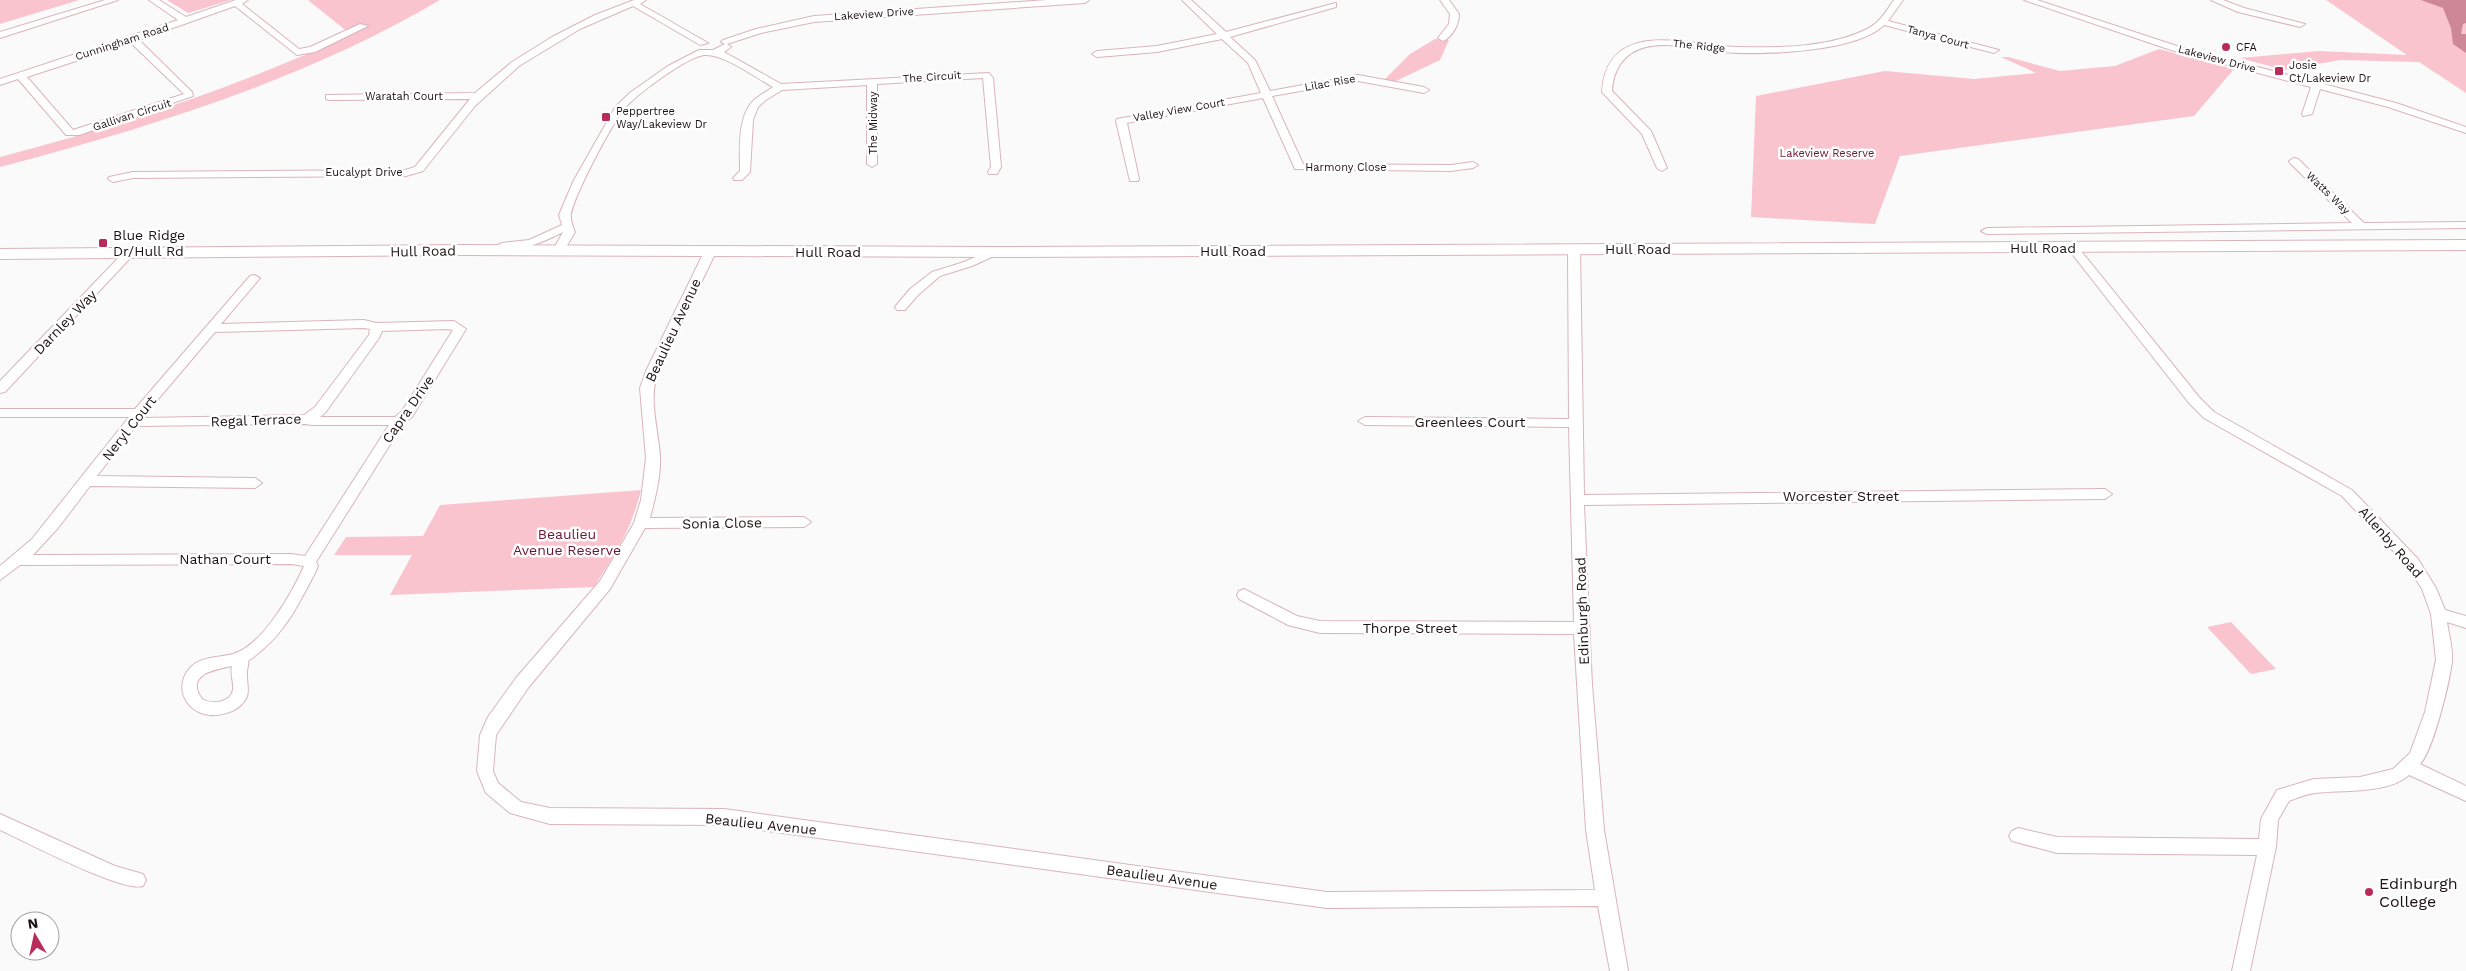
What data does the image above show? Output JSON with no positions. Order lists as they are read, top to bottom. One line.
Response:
{"streets":{"main road":["Hull Road"],"street":["Lakeview Drive","Tanya Court","Cunningham Road","The Ridge","The Circuit","Lilac Rise","Waratah Court","Valley View Court","Gallivan Circuit","The Midway","Harmony Close","Eucalypt Drive","Watts Way","Darnley Way","Beaulieu Avenue","Capra Drive","Regal Terrace","Greenlees Court","Neryl Court","Worcester Street","Sonia Close","Allenby Road","Nathan Court","Edinburgh Road","Thorpe Street"]},"crossings":[["Tanya Court","The Ridge"],["Cunningham Road","Gallivan Circuit"],["The Circuit","The Midway"],["Lilac Rise","Valley View Court"],["Lilac Rise","Harmony Close"],["Waratah Court","Eucalypt Drive"],["Valley View Court","Harmony Close"],["Watts Way","Hull Road"],["Hull Road","Darnley Way"],["Hull Road","Beaulieu Avenue"],["Hull Road","Allenby Road"],["Hull Road","Edinburgh Road"],["Beaulieu Avenue","Sonia Close"],["Beaulieu Avenue","Edinburgh Road"],["Capra Drive","Regal Terrace"],["Capra Drive","Nathan Court"],["Regal Terrace","Neryl Court"],["Greenlees Court","Edinburgh Road"],["Neryl Court","Nathan Court"],["Worcester Street","Edinburgh Road"],["Edinburgh Road","Thorpe Street"]],"parks":["Lakeview Reserve","Beaulieu Avenue Reserve"],"places":{"other":["CFA","Edinburgh College"],"transit":["Josie Ct/Lakeview Dr","Peppertree Way/Lakeview Dr","Blue Ridge Dr/Hull Rd"]},"north":"top"}
